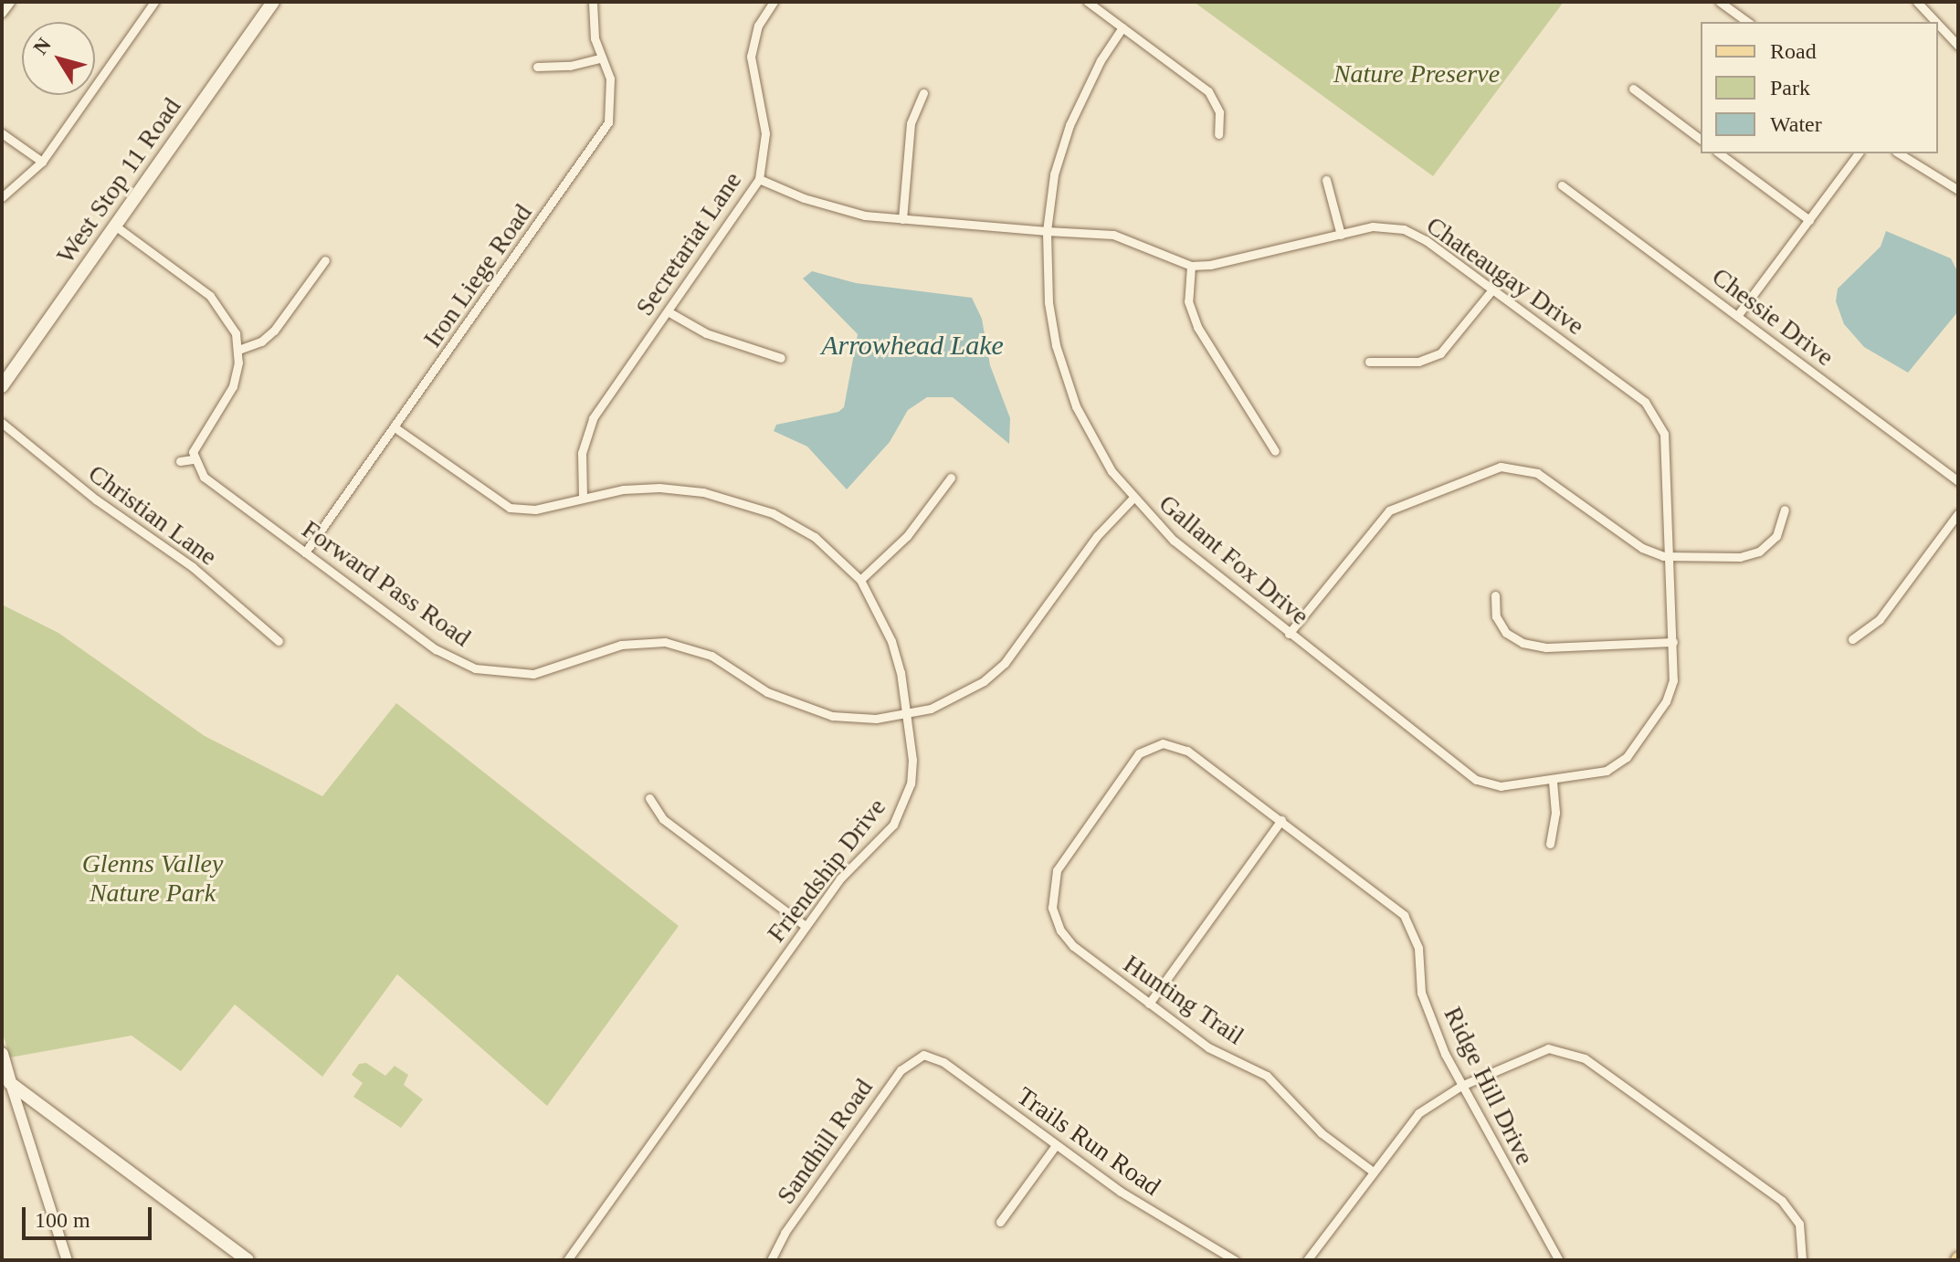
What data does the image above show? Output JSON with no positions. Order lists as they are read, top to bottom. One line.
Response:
{"streets":{"main road":["West Stop 11 Road"],"street":["Secretariat Lane","Iron Liege Road","Chateaugay Drive","Chessie Drive","Christian Lane","Gallant Fox Drive","Forward Pass Road","Friendship Drive","Hunting Trail","Ridge Hill Drive","Sandhill Road","Trails Run Road"]},"crossings":[["Secretariat Lane","Chateaugay Drive"],["Secretariat Lane","Friendship Drive"],["Iron Liege Road","Forward Pass Road"],["Iron Liege Road","Friendship Drive"],["Chateaugay Drive","Gallant Fox Drive"],["Forward Pass Road","Friendship Drive"],["Hunting Trail","Ridge Hill Drive"],["Sandhill Road","Trails Run Road"]],"water":["Arrowhead Lake"],"parks":["Nature Preserve","Glenns Valley Nature Park"],"legend":["Road","Park","Water"],"scale_bar":"100 m","north":"top left"}
